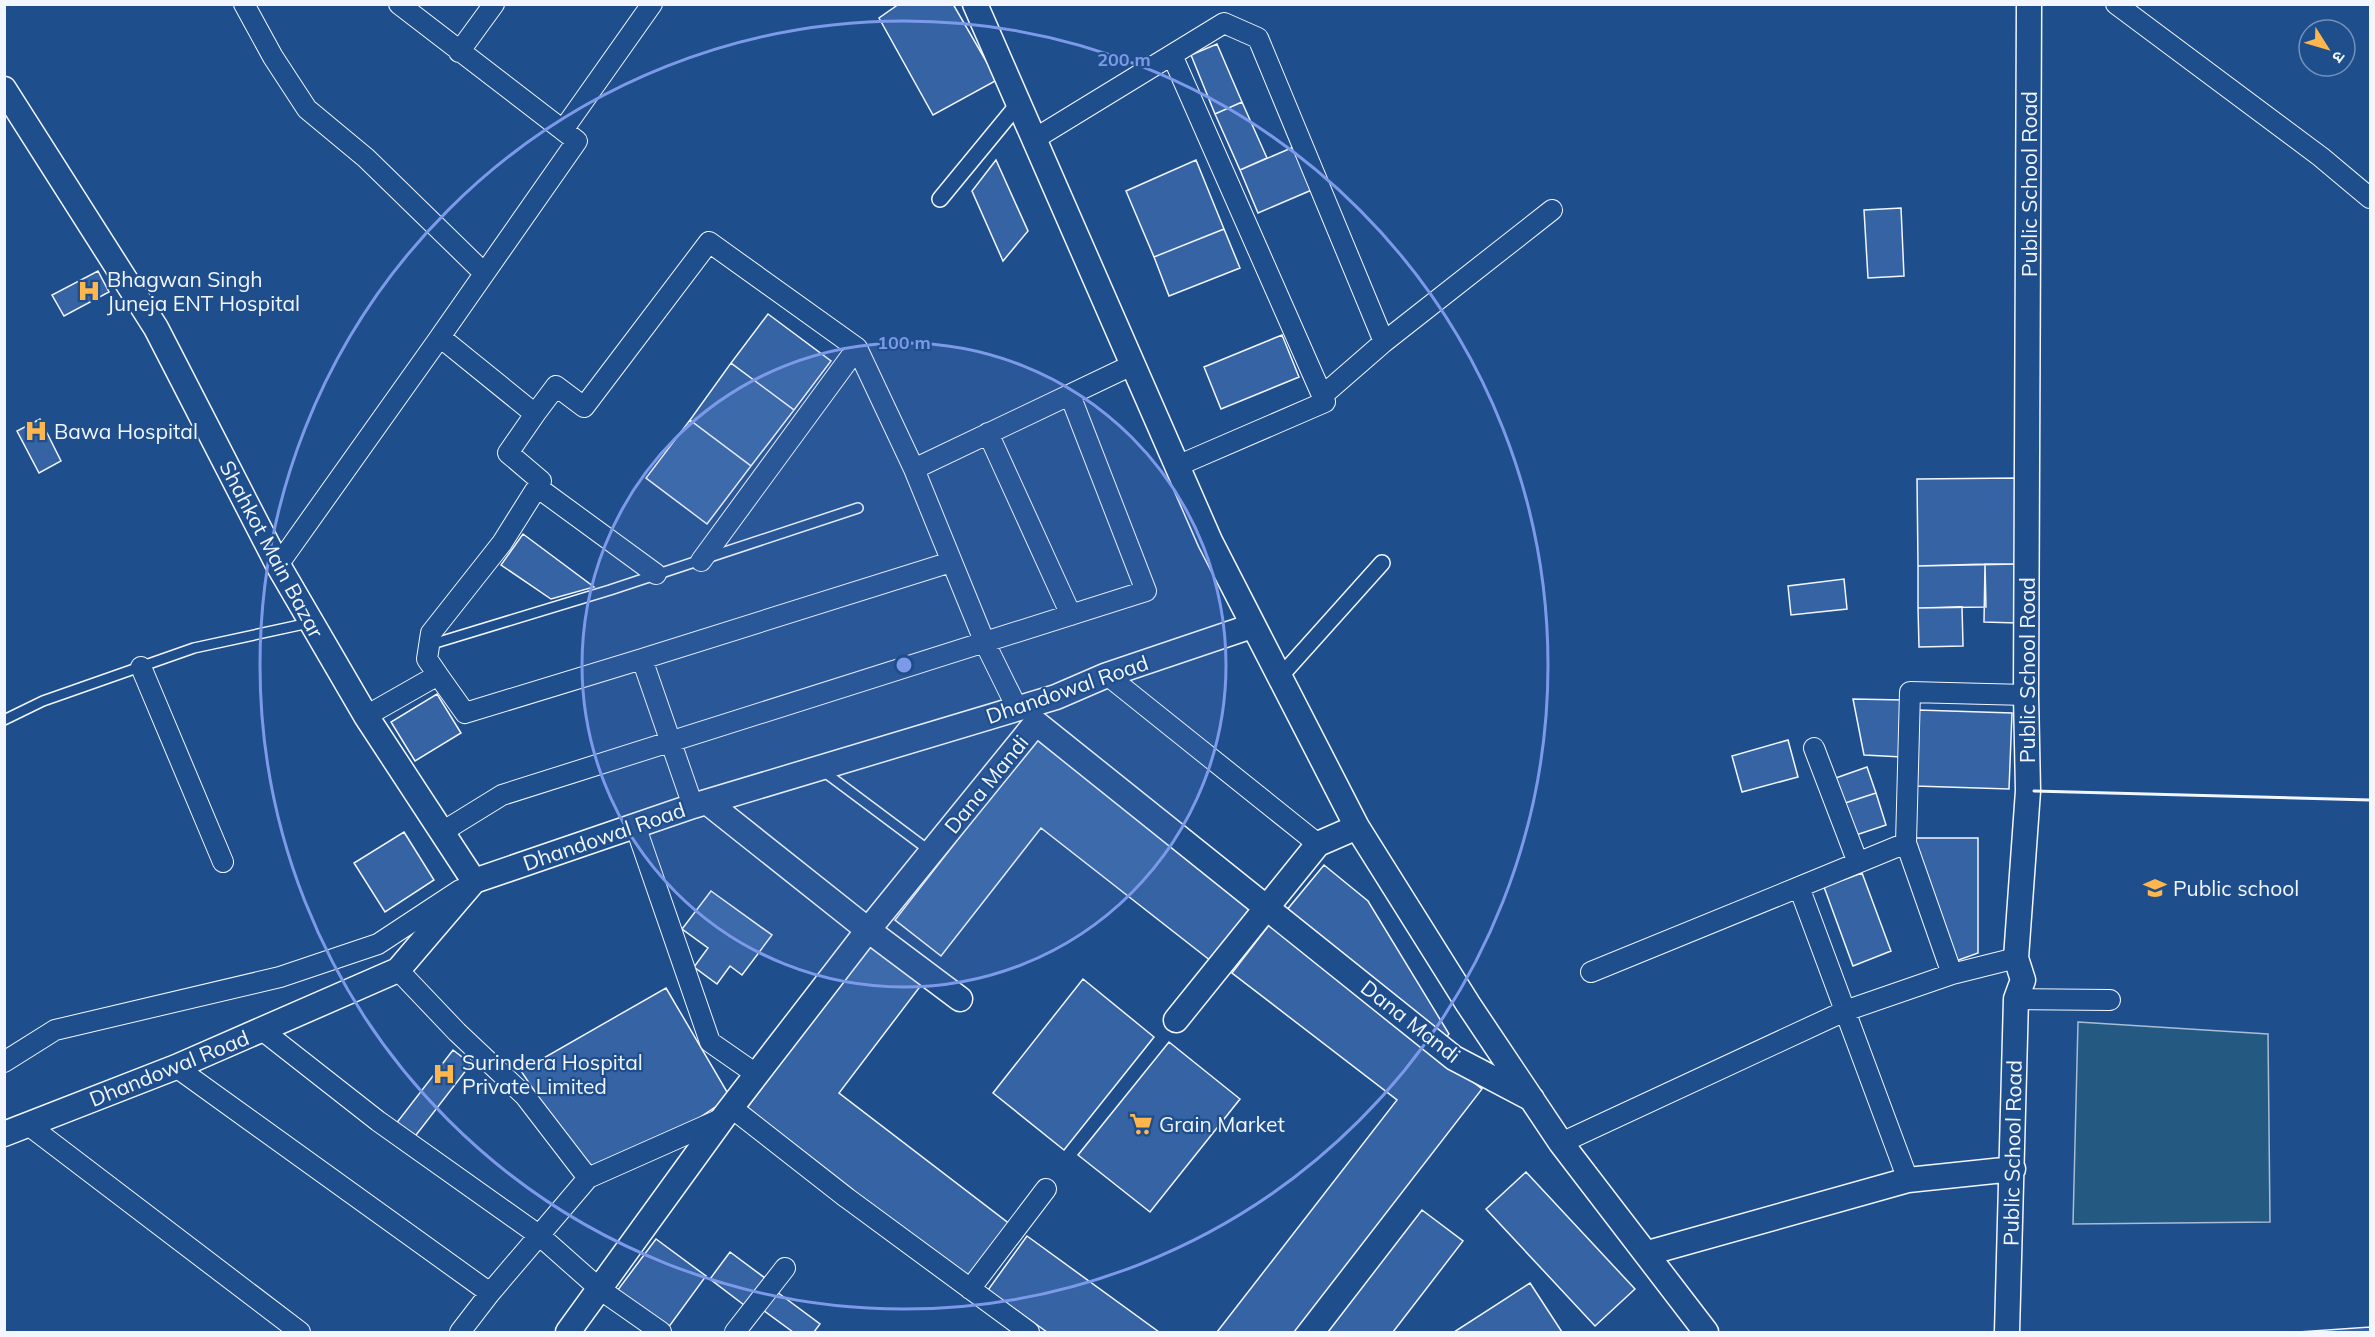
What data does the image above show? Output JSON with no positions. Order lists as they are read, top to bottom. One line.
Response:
{"streets":{"street":["Public School Road","Shahkot Main Bazar","Dhandowal Road","Dana Mandi"]},"crossings":[["Shahkot Main Bazar","Dhandowal Road"],["Dhandowal Road","Dana Mandi"]],"places":{"hospital":["Bhagwan Singh Juneja ENT Hospital","Bawa Hospital","Surindera Hospital Private Limited"],"school or university":["Public school"],"supermarket":["Grain Market"]},"north":"bottom right","rings":["200 m","100 m"]}
